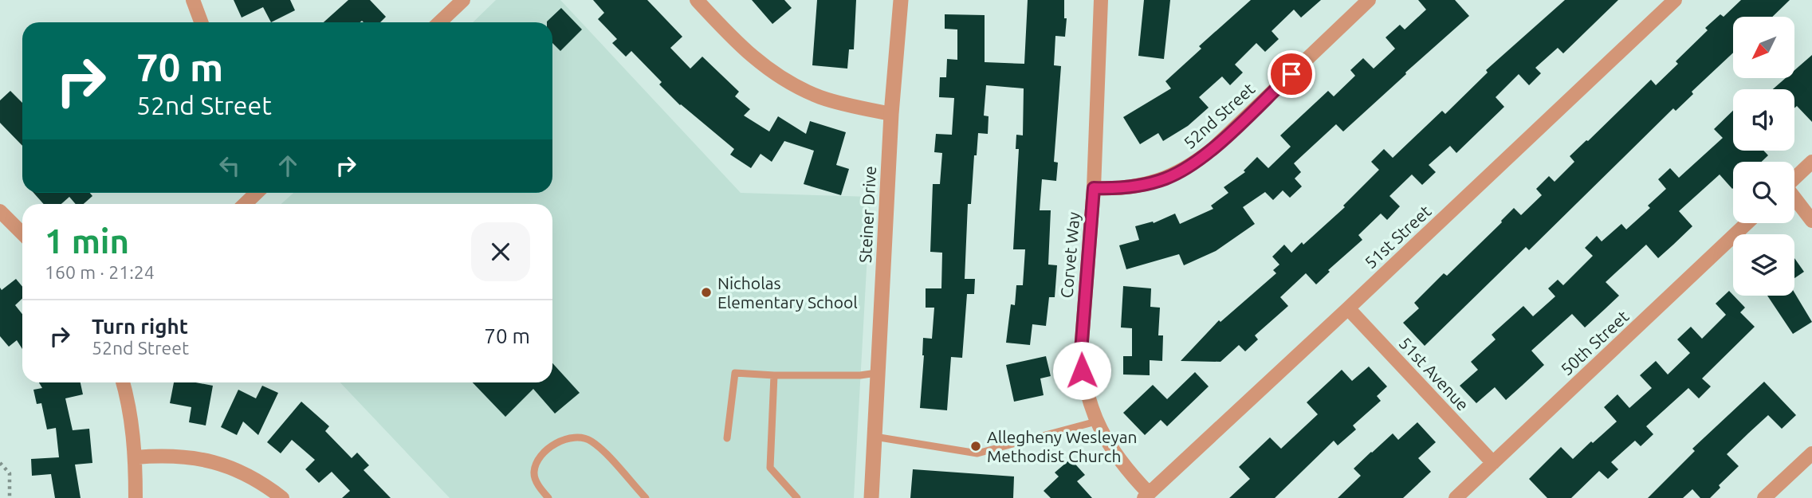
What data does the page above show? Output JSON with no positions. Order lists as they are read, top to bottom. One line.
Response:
{"streets":{"street":["52nd Street","Steiner Drive","51st Street","Corvet Way","50th Street","51st Avenue"]},"crossings":[["52nd Street","Corvet Way"],["51st Street","Corvet Way"],["51st Street","51st Avenue"],["50th Street","51st Avenue"]],"places":["Nicholas Elementary School","Allegheny Wesleyan Methodist Church"],"north":"bottom left","page":{"turn":["70 m","52nd Street"],"heading":["1 min","160 m · 21:24"],"list":[{"name":"Turn right","note":"52nd Street","value":"70 m"}]}}
